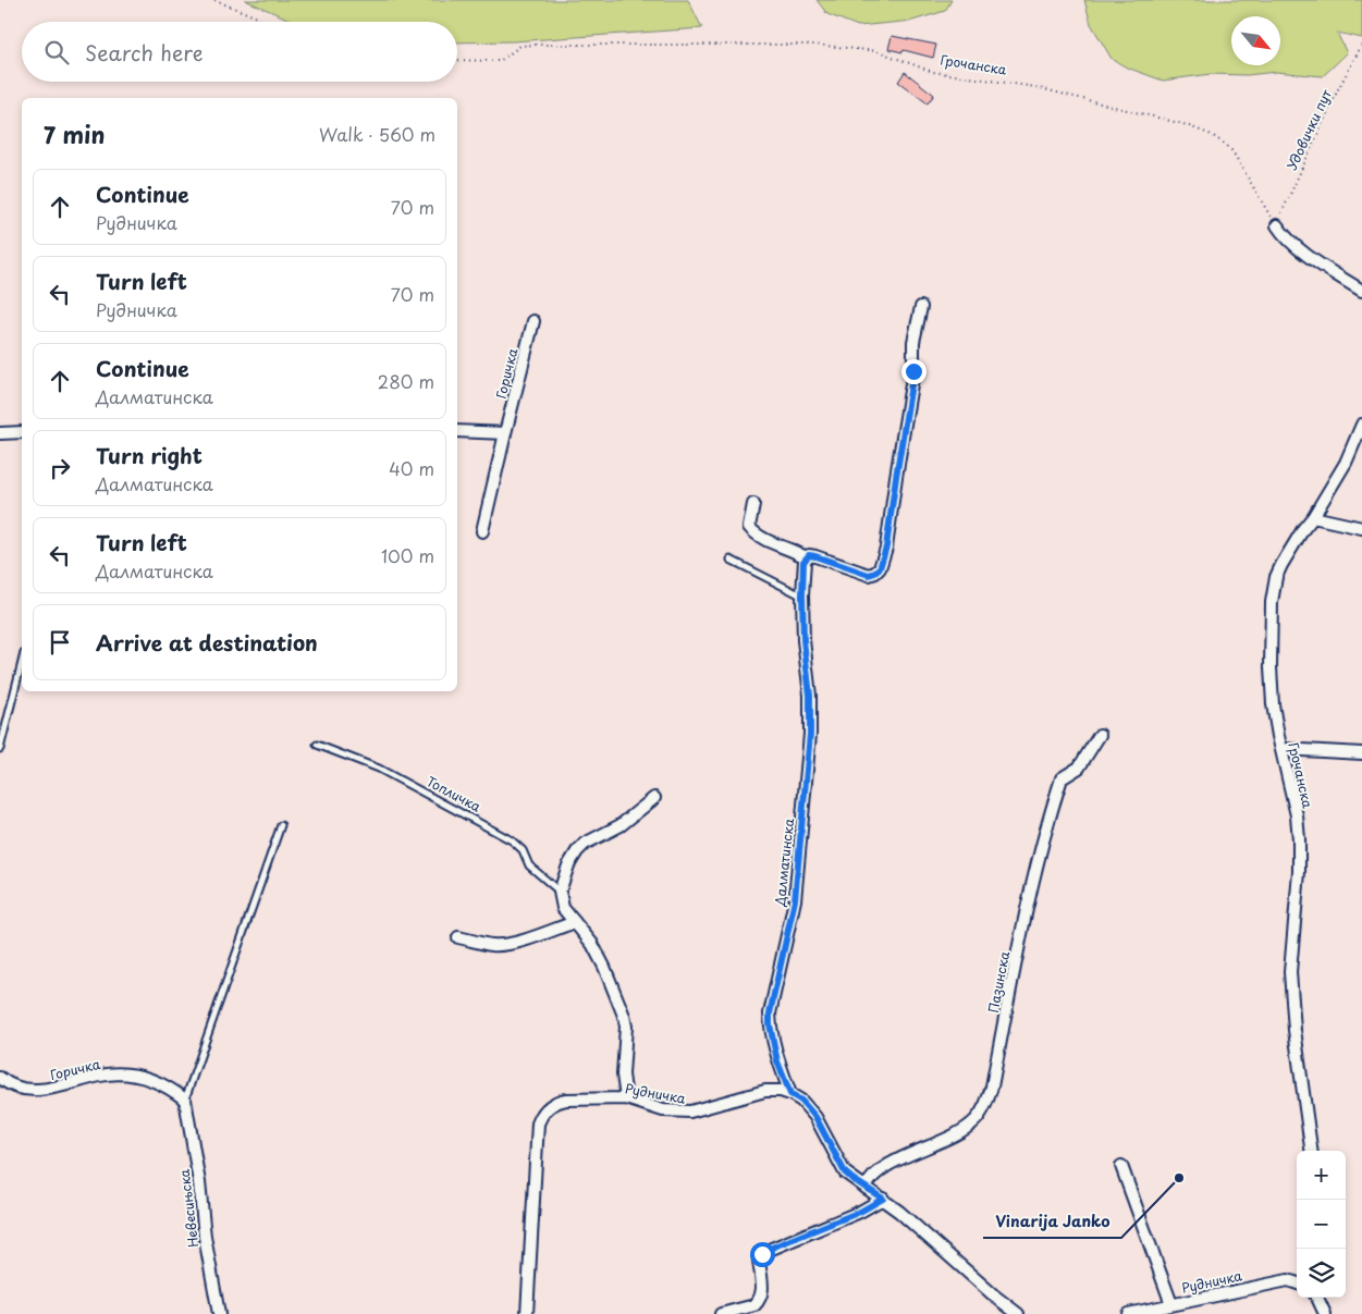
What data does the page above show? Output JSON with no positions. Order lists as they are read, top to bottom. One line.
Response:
{"streets":{"street":["Грочанска","Горичка","Топличка","Далматинска","Пазинска","Рудничка","Невесињска"],"path":["Удовички пут"]},"crossings":[["Грочанска","Удовички пут"],["Горичка","Невесињска"],["Топличка","Рудничка"],["Далматинска","Рудничка"]],"places":["Vinarija Janko"],"north":"bottom right","page":{"search":"Search here","heading":["7 min","Walk · 560 m"],"list":[["Continue","Рудничка","70 m"],["Turn left","Рудничка","70 m"],["Continue","Далматинска","280 m"],["Turn right","Далматинска","40 m"],["Turn left","Далматинска","100 m"],"Arrive at destination"],"map_buttons":["+","−"]}}
